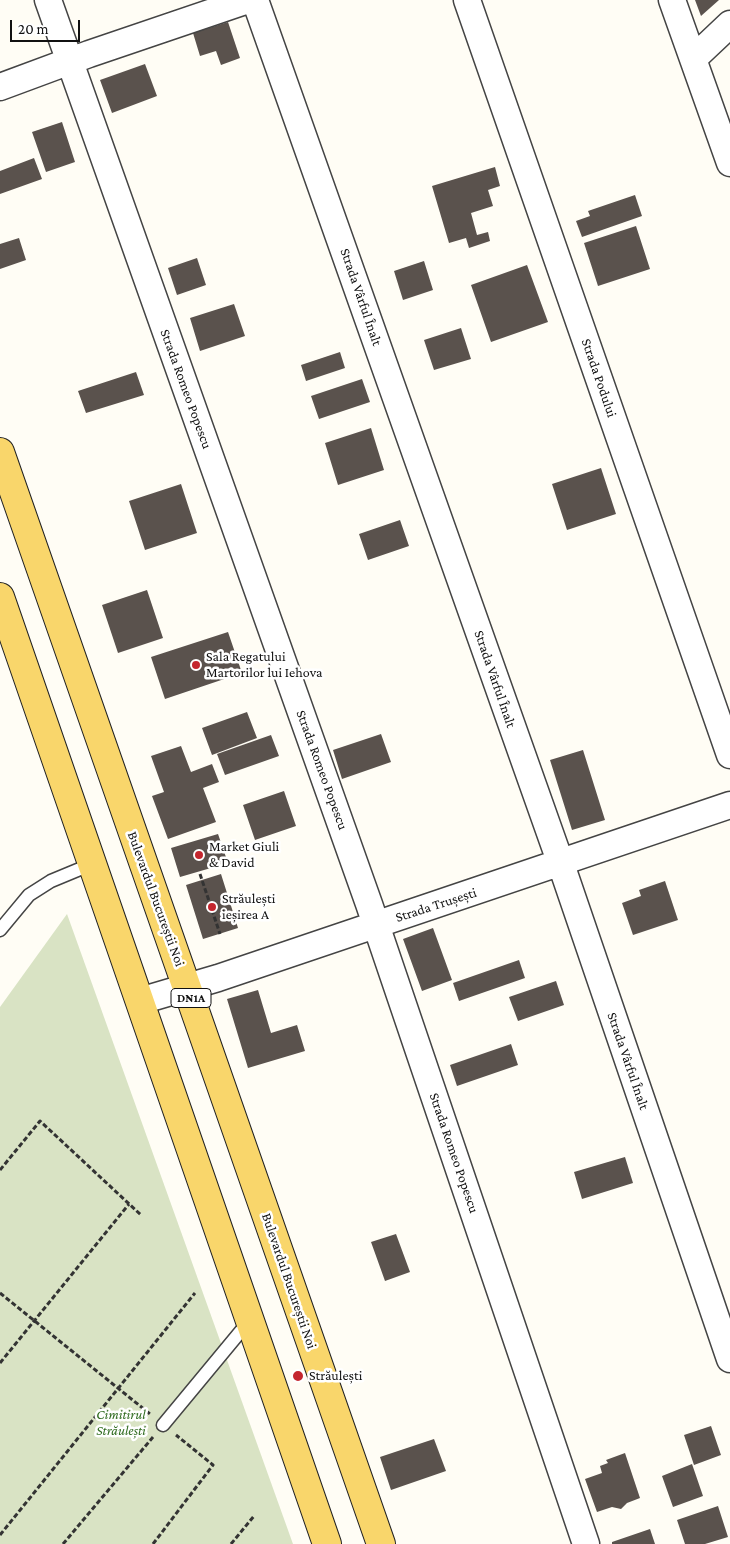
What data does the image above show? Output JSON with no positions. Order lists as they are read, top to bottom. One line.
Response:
{"streets":{"main road":["Bulevardul Bucureștii Noi","DN1A"],"street":["Strada Vârful Înalt","Strada Podului","Strada Romeo Popescu","Strada Trușești"]},"crossings":[["Strada Vârful Înalt","Strada Trușești"],["Strada Romeo Popescu","Strada Trușești"],["Bulevardul Bucureștii Noi","Strada Trușești"]],"parks":["Cimitirul Străulești"],"places":["Sala Regatului Martorilor lui Iehova","Market Giuli & David","Străulești ieșirea A","Străulești"],"scale_bar":"20 m"}
